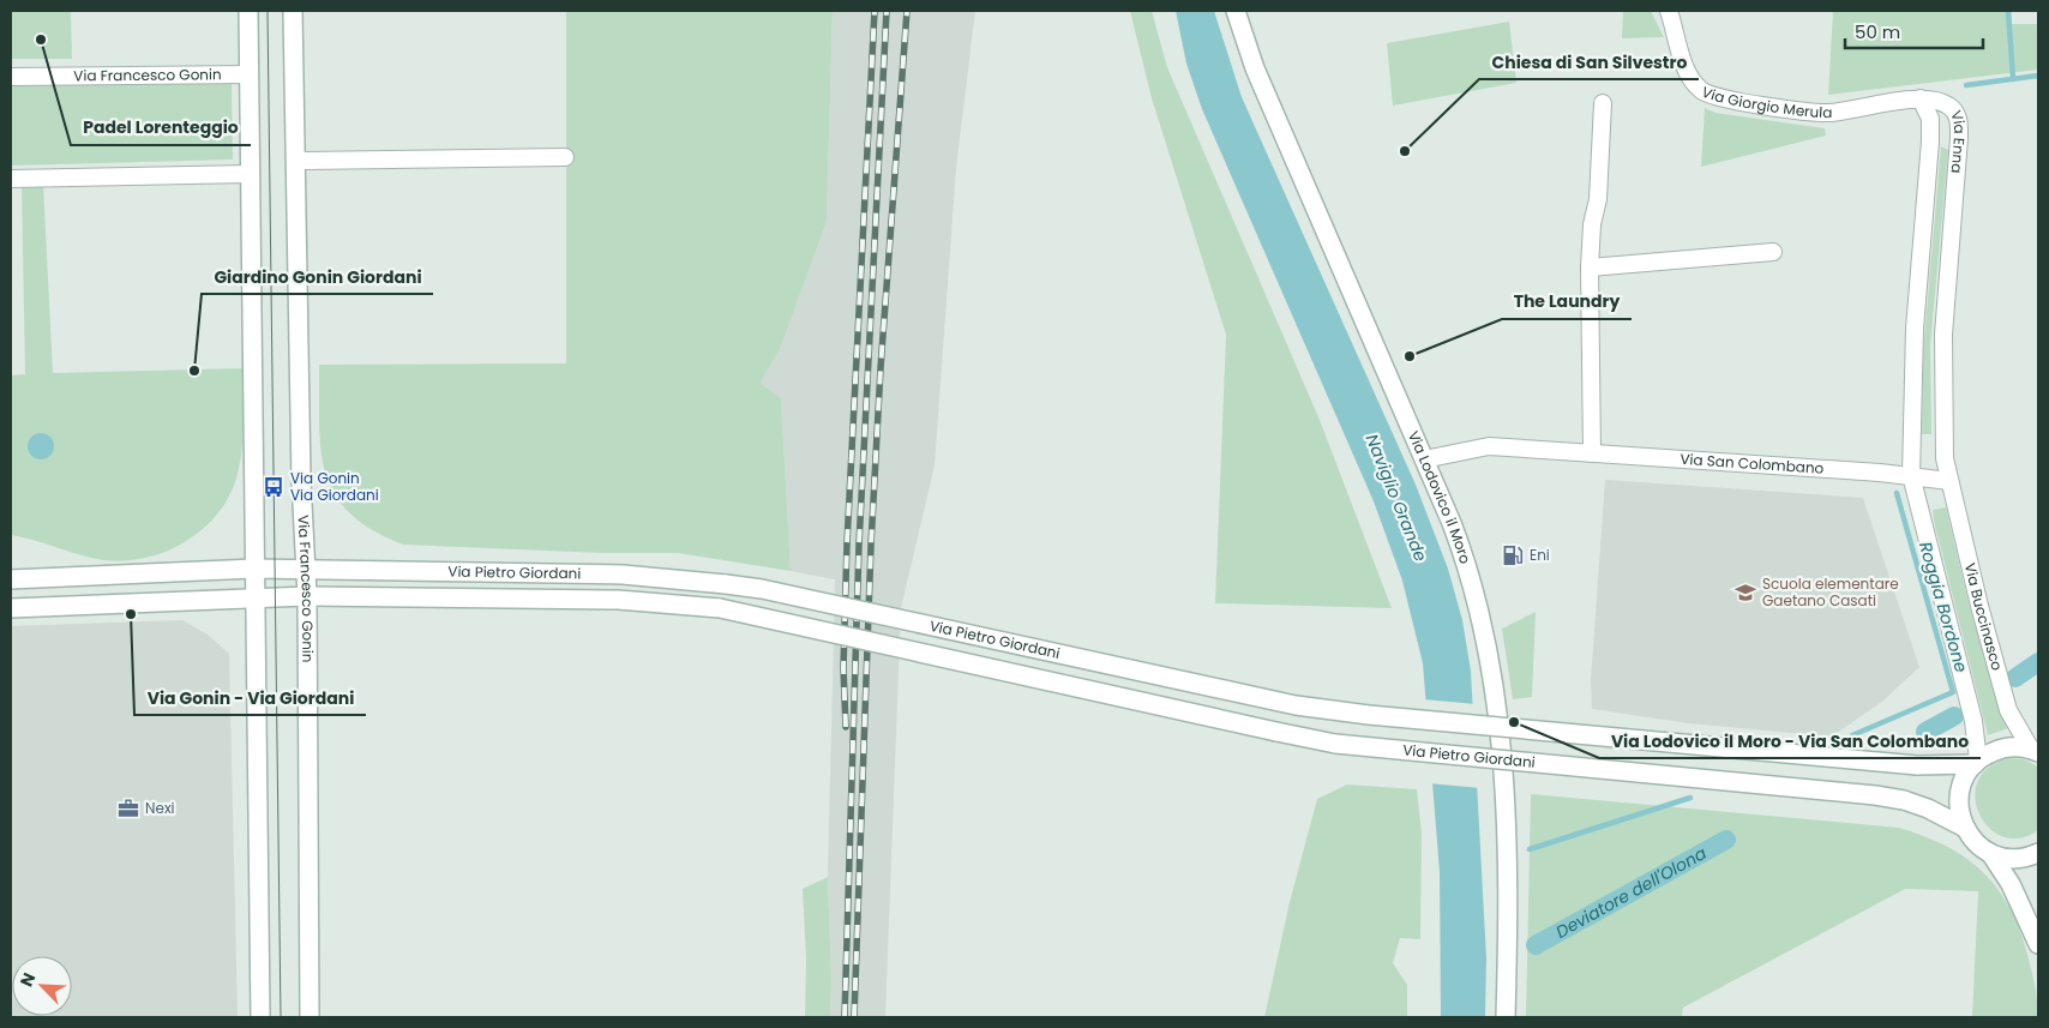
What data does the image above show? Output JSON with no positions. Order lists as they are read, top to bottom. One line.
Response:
{"streets":{"main road":["Via Francesco Gonin","Via Lodovico il Moro","Via Pietro Giordani"],"street":["Via Giorgio Merula","Via Enna","Via San Colombano","Via Buccinasco"]},"crossings":[["Via Francesco Gonin","Via Pietro Giordani"],["Via Giorgio Merula","Via Enna"],["Via Enna","Via San Colombano"],["Via Enna","Via Buccinasco"],["Via San Colombano","Via Lodovico il Moro"],["Via Pietro Giordani","Via Buccinasco"]],"water":["Naviglio Grande","Roggia Bordone","Deviatore dell'Olona"],"places":{"other":["Padel Lorenteggio","Chiesa di San Silvestro","The Laundry","Giardino Gonin Giordani","Via Gonin - Via Giordani","Via Lodovico il Moro - Via San Colombano"],"bus stop":["Via Gonin Via Giordani"],"fuel station":["Eni"],"school or university":["Scuola elementare Gaetano Casati"],"office":["Nexi"]},"scale_bar":"50 m","north":"top left"}
